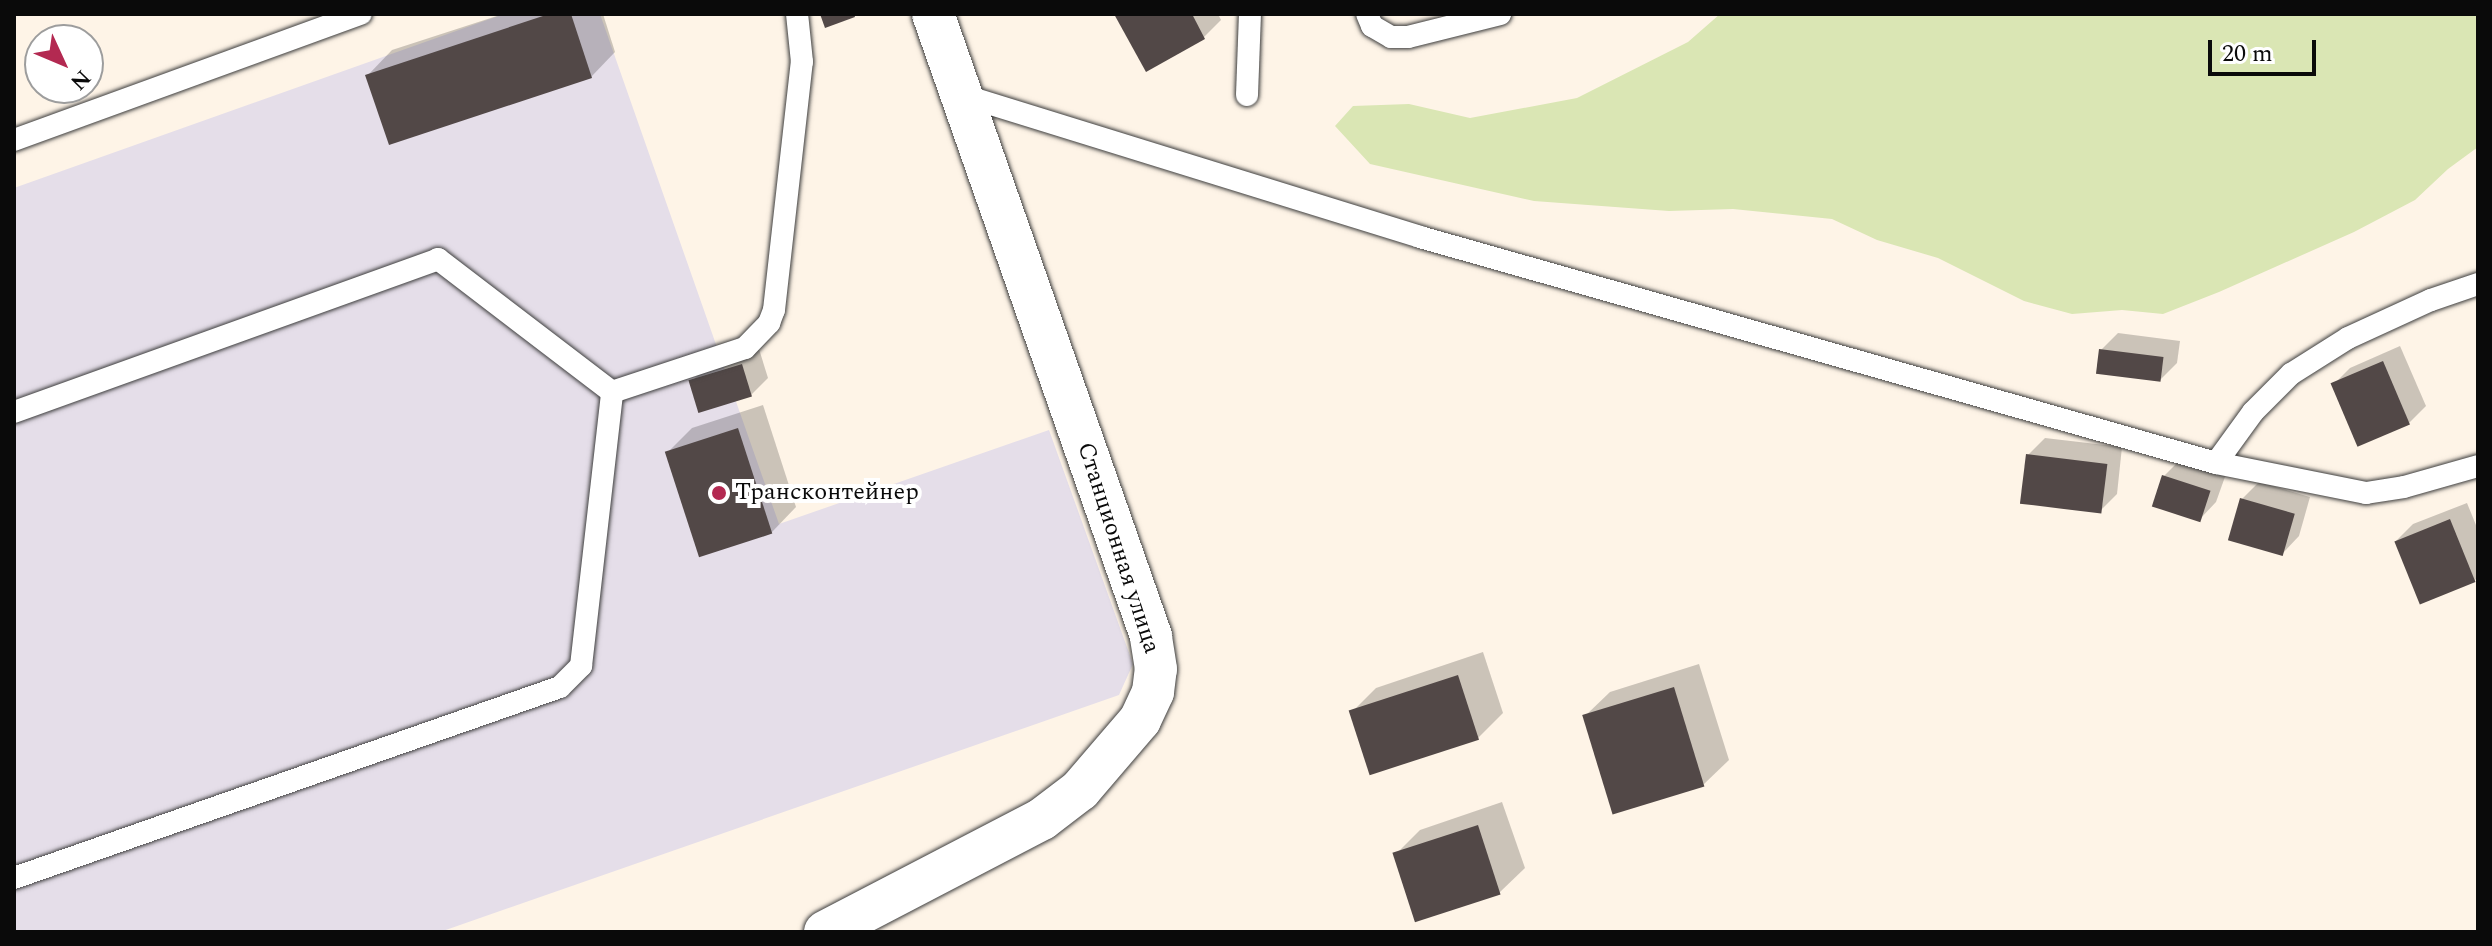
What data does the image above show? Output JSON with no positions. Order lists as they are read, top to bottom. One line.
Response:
{"streets":{"street":["Станционная улица"]},"places":["Трансконтейнер"],"scale_bar":"20 m","north":"bottom right"}
